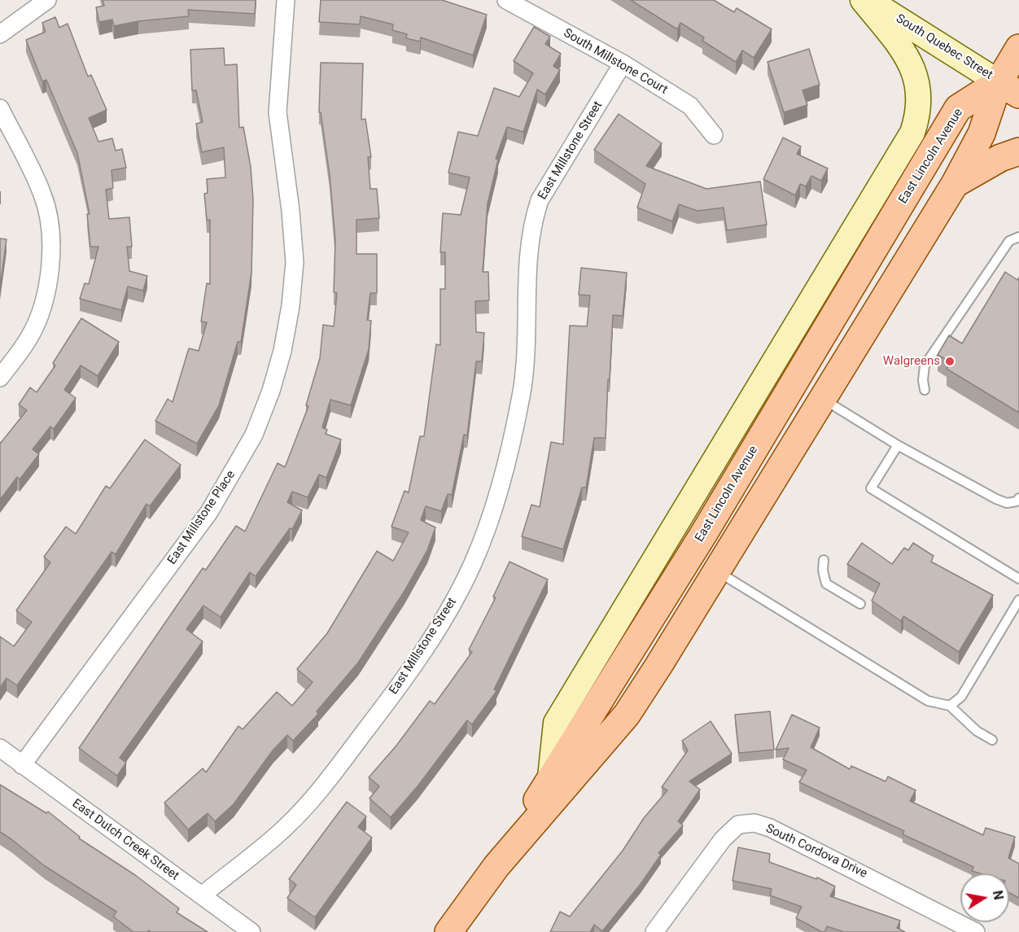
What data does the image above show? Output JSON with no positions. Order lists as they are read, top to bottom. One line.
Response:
{"streets":{"main road":["South Quebec Street","East Lincoln Avenue"],"street":["South Millstone Court","East Millstone Street","East Millstone Place","East Dutch Creek Street","South Cordova Drive"]},"crossings":[["South Quebec Street","East Lincoln Avenue"],["South Millstone Court","East Millstone Street"],["East Millstone Street","East Dutch Creek Street"],["East Millstone Place","East Dutch Creek Street"]],"places":["Walgreens"],"north":"right"}
